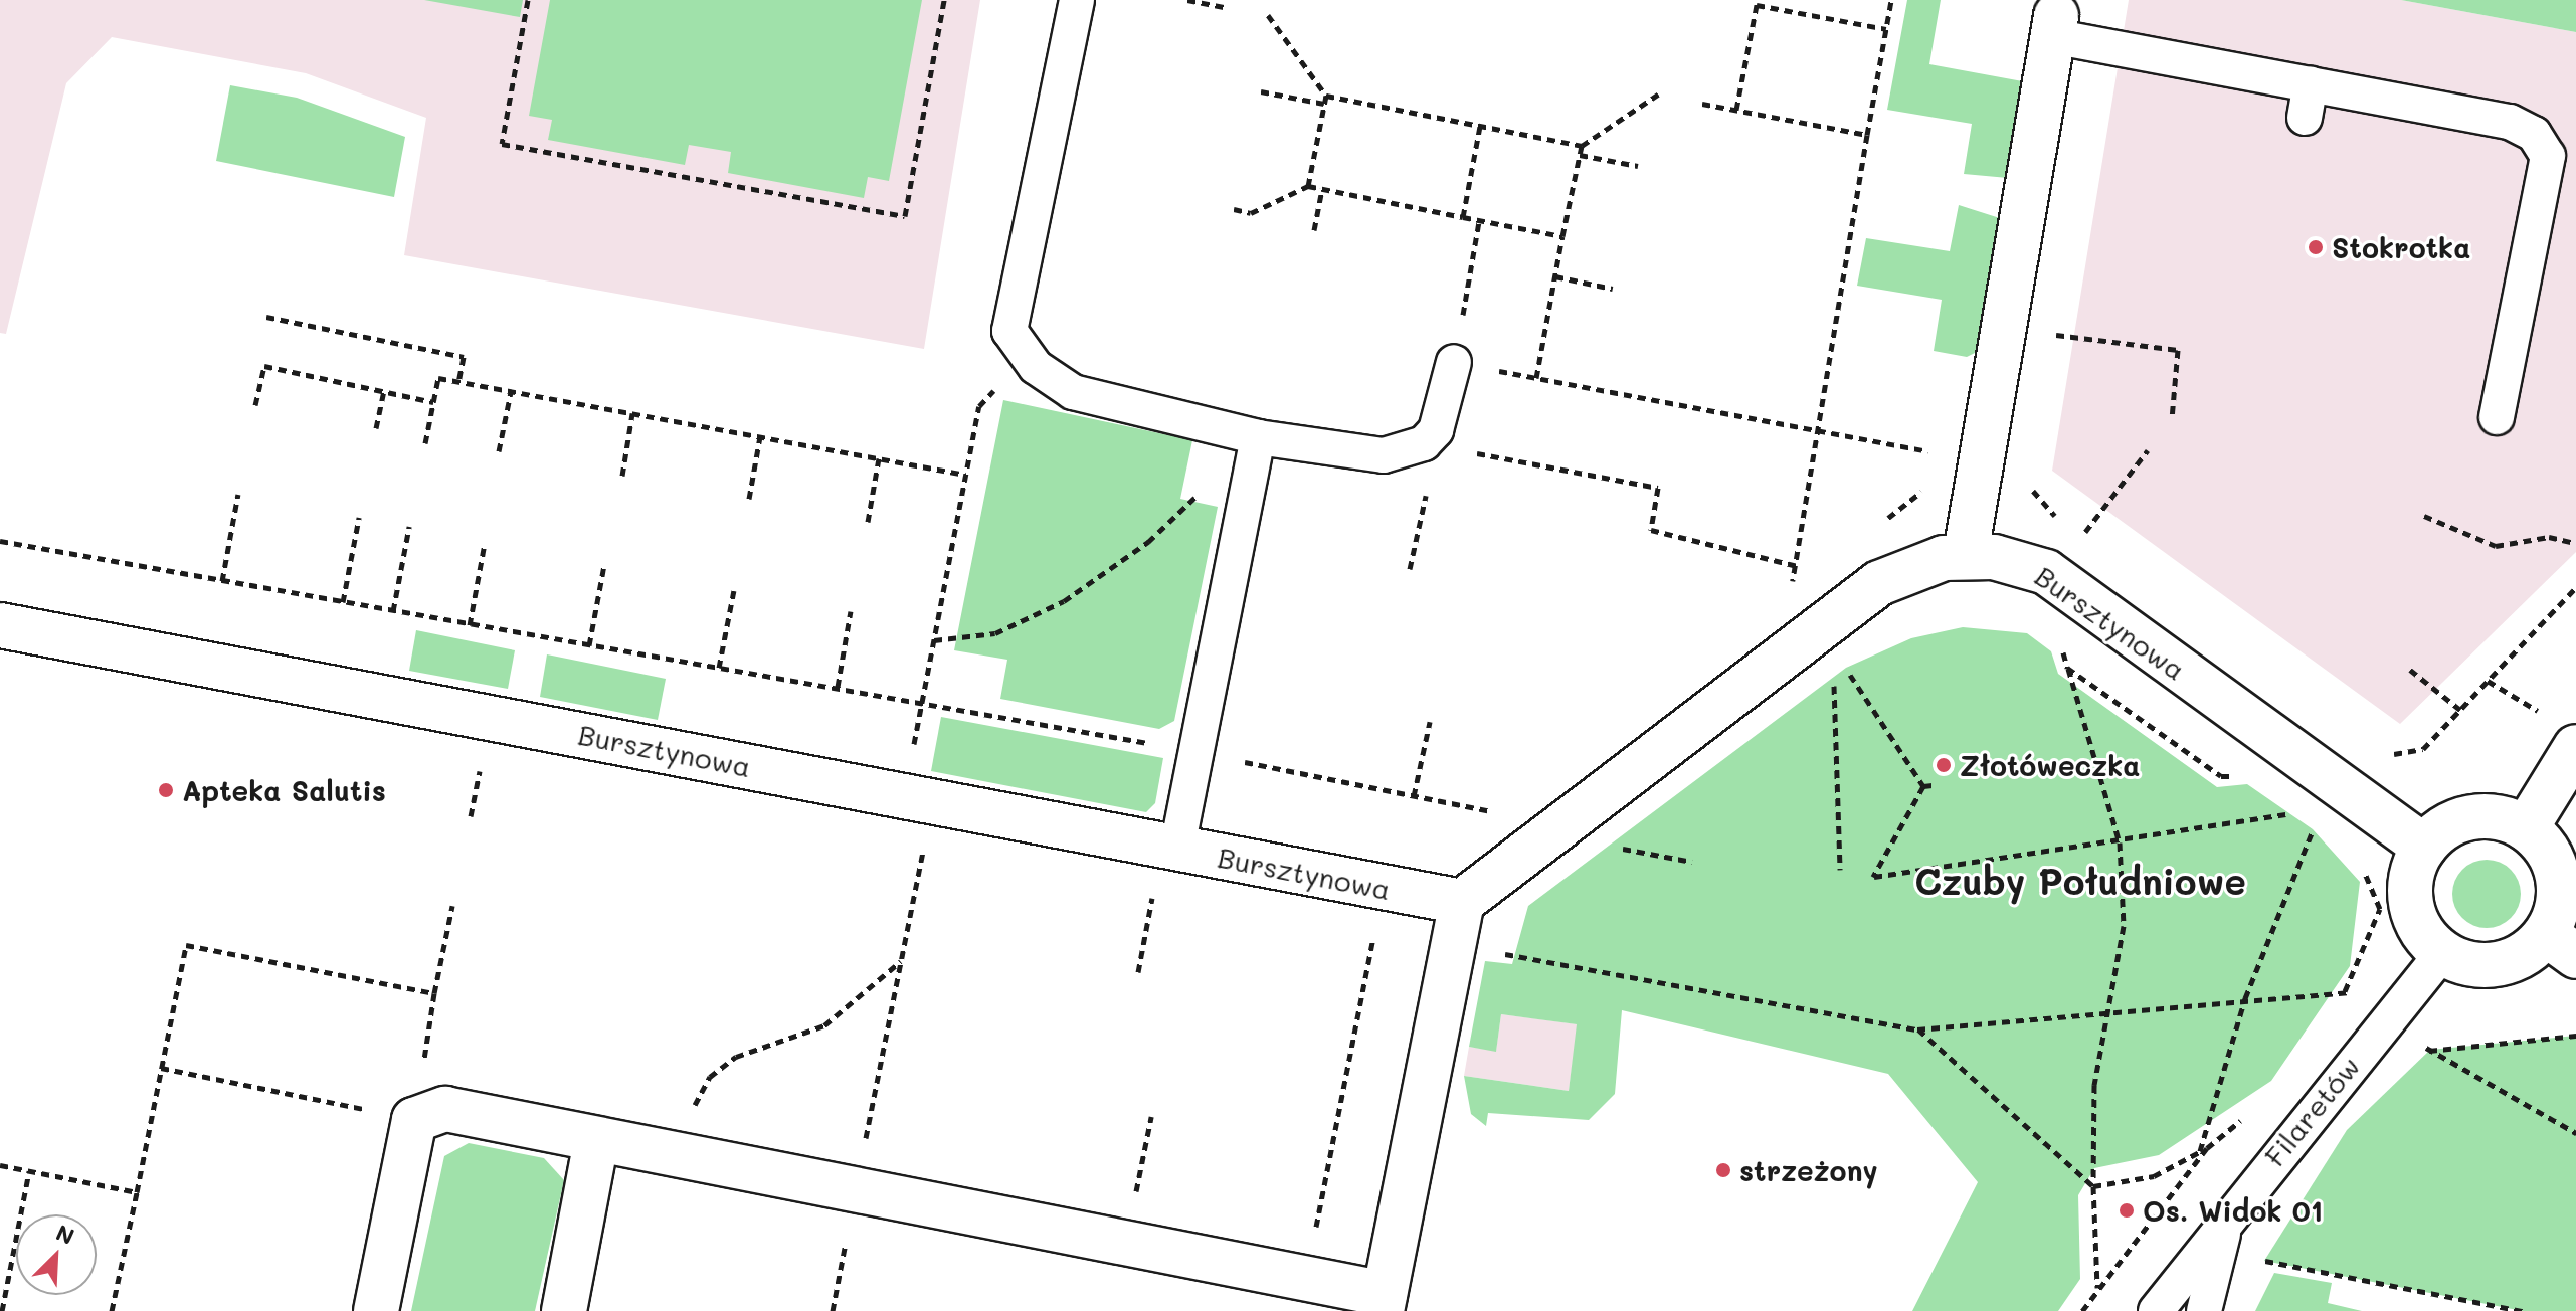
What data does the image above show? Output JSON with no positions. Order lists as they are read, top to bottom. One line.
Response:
{"streets":{"street":["Bursztynowa"],"lane":["Filaretów"]},"crossings":[["Bursztynowa","Filaretów"]],"districts":["Czuby Południowe"],"places":["Stokrotka","Złotóweczka","Apteka Salutis","strzeżony","Os. Widok 01"],"north":"top right"}
